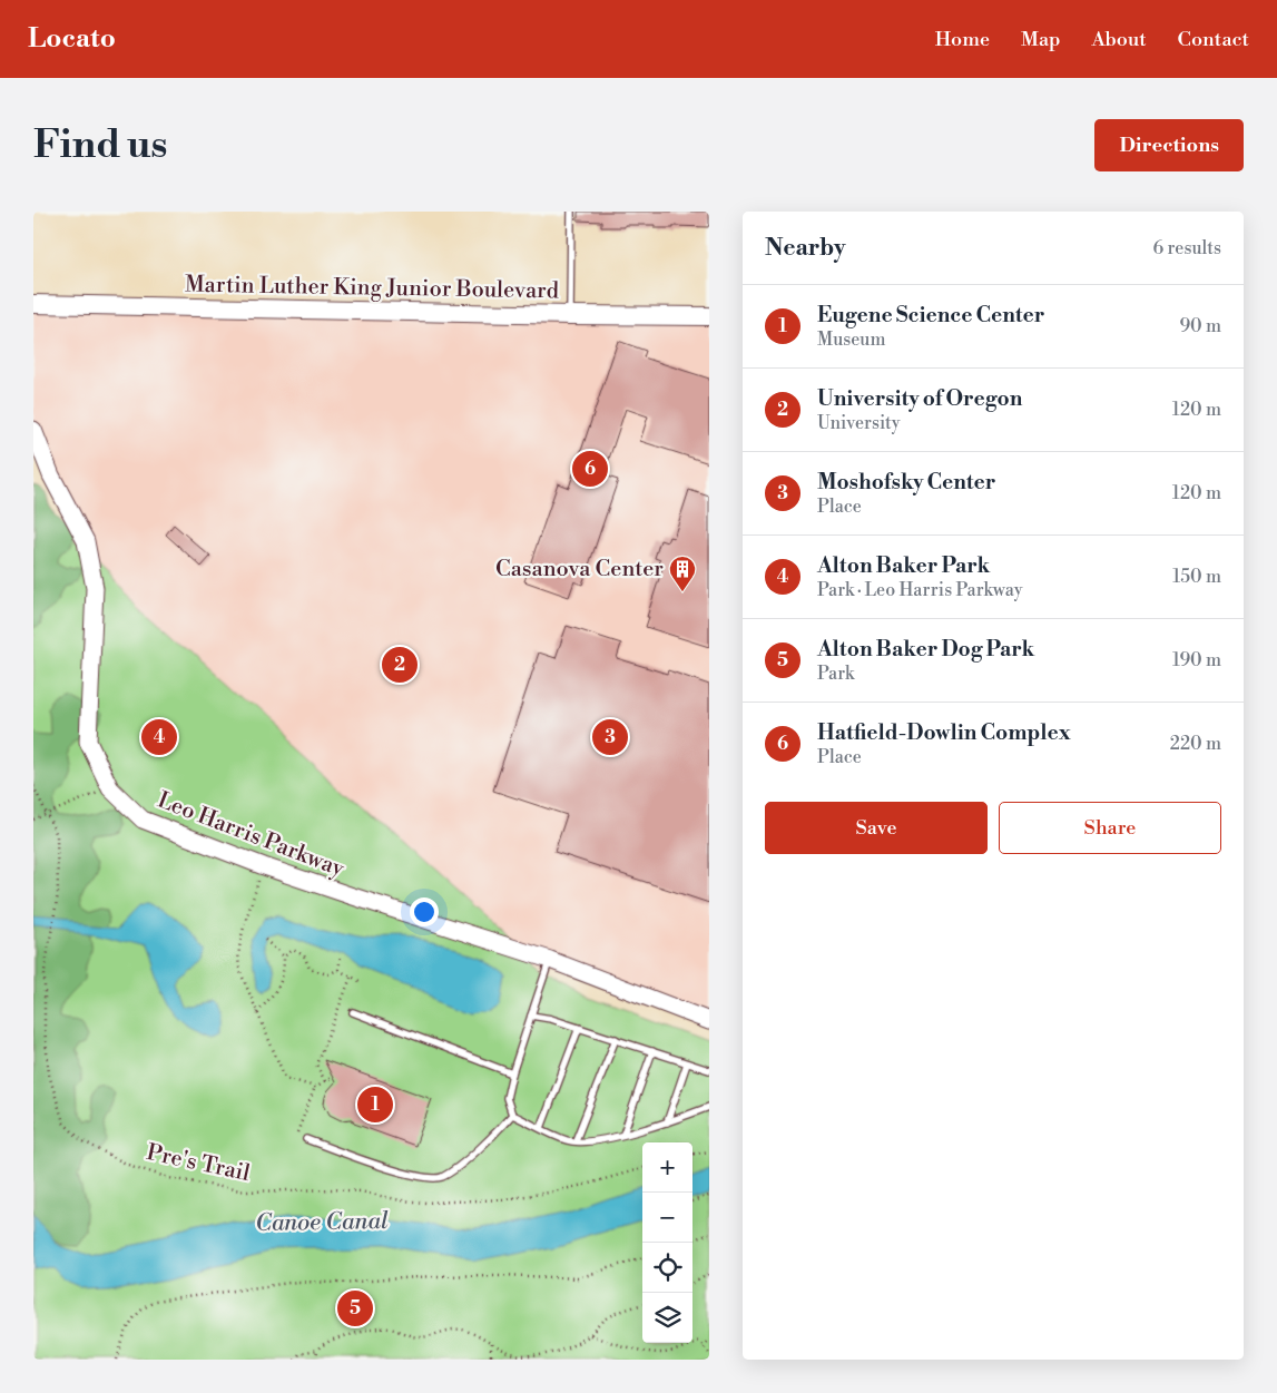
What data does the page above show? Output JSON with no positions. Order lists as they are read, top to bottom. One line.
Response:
{"streets":{"main road":["Martin Luther King Junior Boulevard"],"street":["Leo Harris Parkway"],"path":["Pre's Trail"]},"water":["Canoe Canal"],"places":{"building":["Casanova Center"]},"page":{"header":"Locato","nav":["Home","Map","About","Contact"],"buttons":["Directions",["Save","Share"]],"title":"Find us","heading":["Nearby","6 results"],"list":[{"mark":"1","name":"Eugene Science Center","note":"Museum","value":"90 m"},{"mark":"2","name":"University of Oregon","note":"University","value":"120 m"},{"mark":"3","name":"Moshofsky Center","note":"Place","value":"120 m"},{"mark":"4","name":"Alton Baker Park","note":"Park · Leo Harris Parkway","value":"150 m"},{"mark":"5","name":"Alton Baker Dog Park","note":"Park","value":"190 m"},{"mark":"6","name":"Hatfield-Dowlin Complex","note":"Place","value":"220 m"}],"pins":["6","2","3","4","1","5"],"map_buttons":["+","−"]}}
